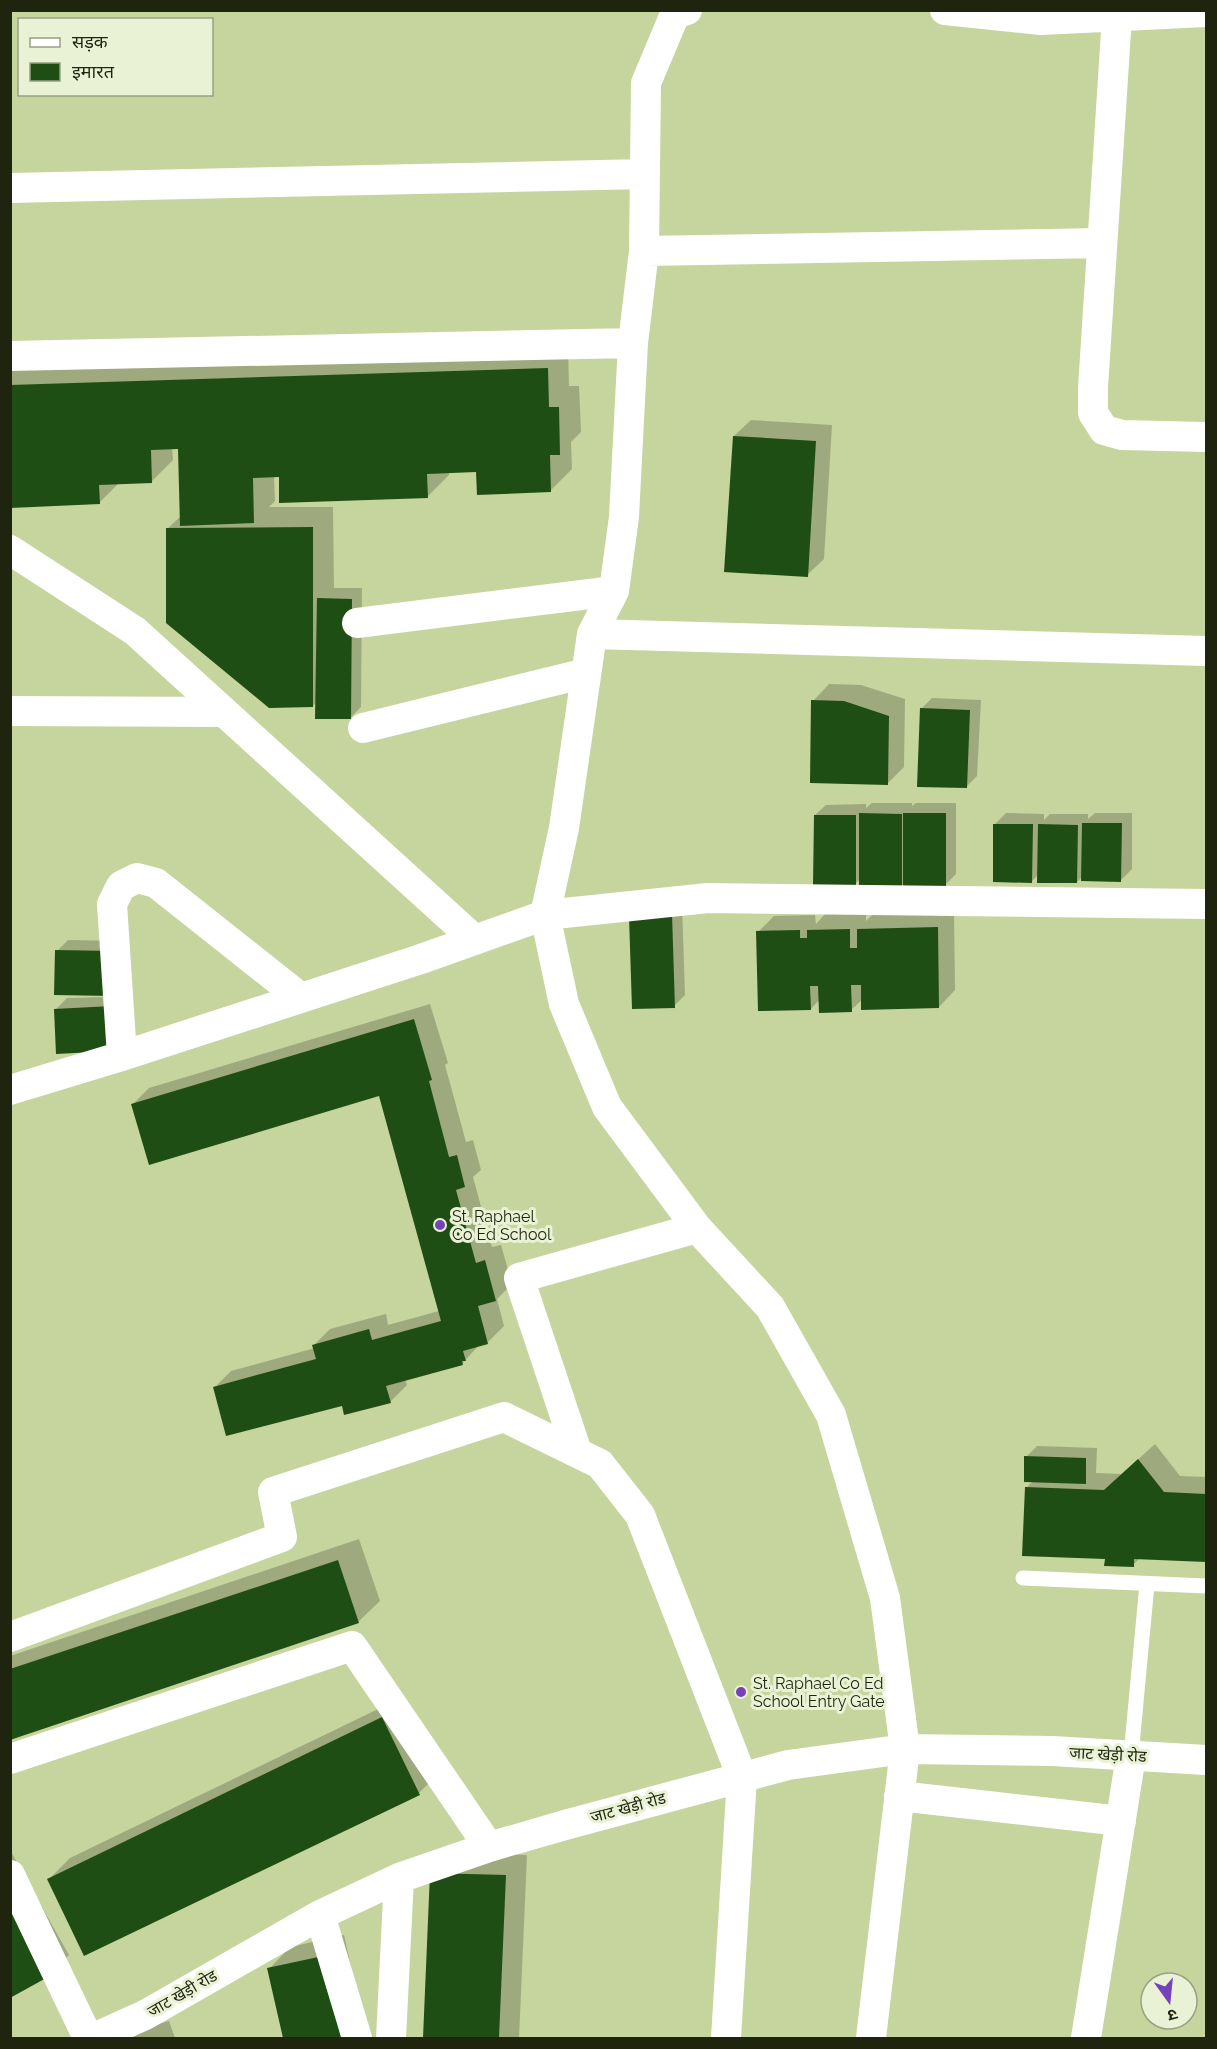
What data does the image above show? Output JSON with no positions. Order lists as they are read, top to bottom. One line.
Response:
{"streets":{"street":["जाट खेड़ी रोड"]},"places":["St. Raphael Co Ed School","St. Raphael Co Ed School Entry Gate"],"legend":["सड़क","इमारत"],"north":"bottom"}
